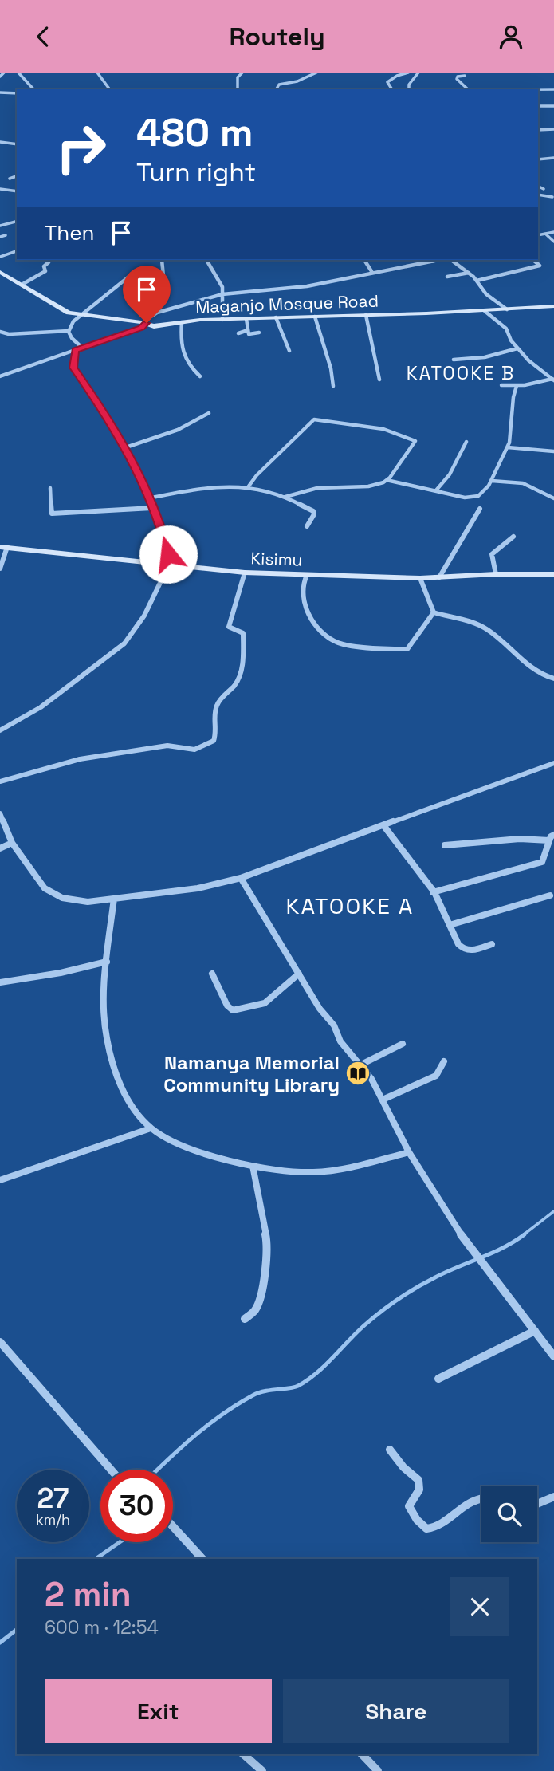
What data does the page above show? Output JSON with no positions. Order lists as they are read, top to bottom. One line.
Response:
{"streets":{"street":["Maganjo Mosque Road","Kisimu"]},"districts":["KATOOKE B","KATOOKE A"],"places":{"library":["Namanya Memorial Community Library"]},"page":{"header":"Routely","turn":["480 m","Turn right"],"then":"Then","speed":"27 km/h","limit":"30","heading":["2 min","600 m · 12:54"],"buttons":["Exit","Share"]}}
